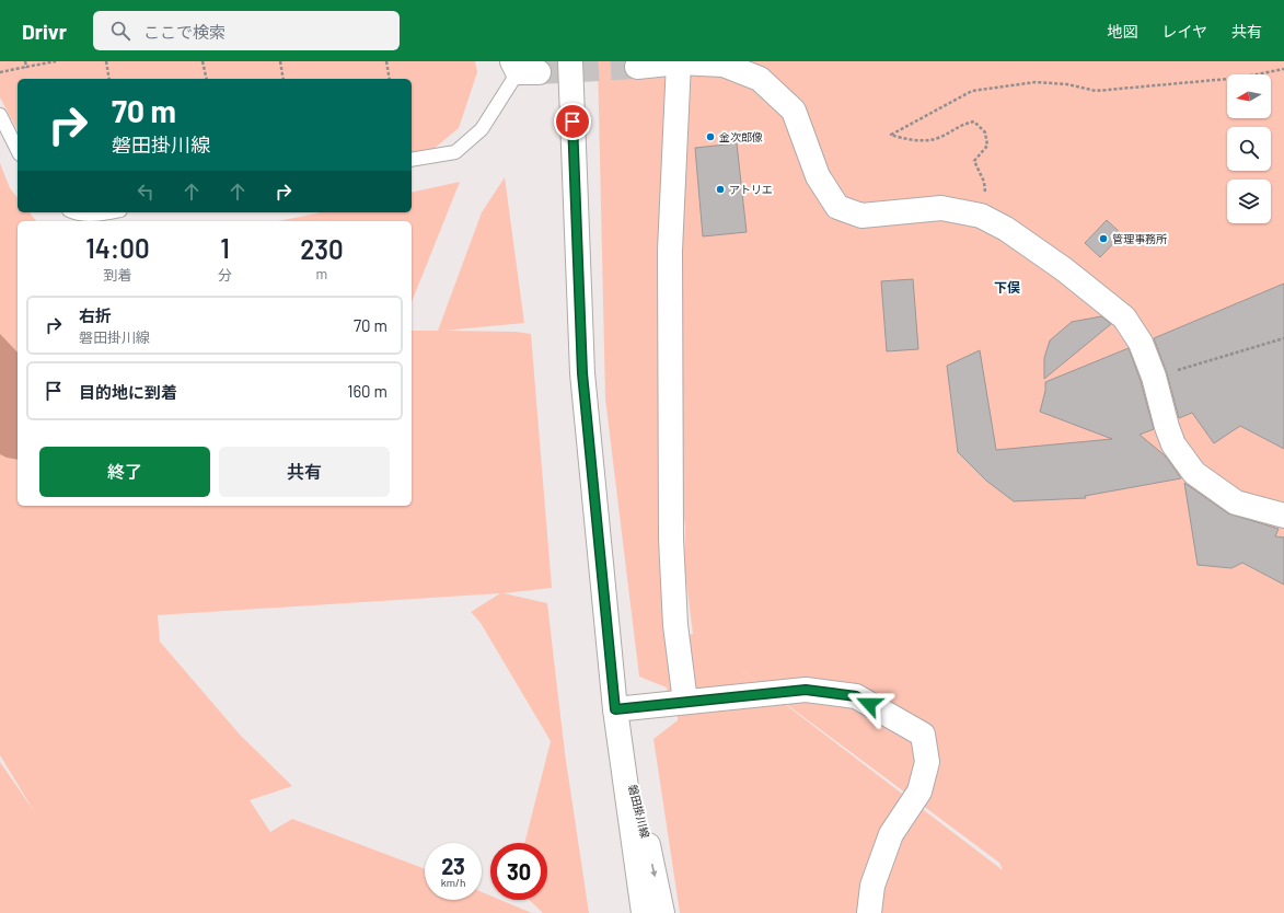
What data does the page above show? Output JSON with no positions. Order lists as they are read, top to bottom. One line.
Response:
{"streets":{"street":["磐田掛川線"]},"districts":["下俣"],"places":["金次郎像","アトリエ","管理事務所"],"north":"left","page":{"header":"Drivr","search":"ここで検索","nav":["地図","レイヤ","共有"],"turn":["70 m","磐田掛川線"],"eta":["14:00","到着","1","分","230","m"],"list":[{"name":"右折","note":"磐田掛川線","value":"70 m"},{"name":"目的地に到着","value":"160 m"}],"buttons":["終了","共有"],"speed":"23 km/h","limit":"30"}}
